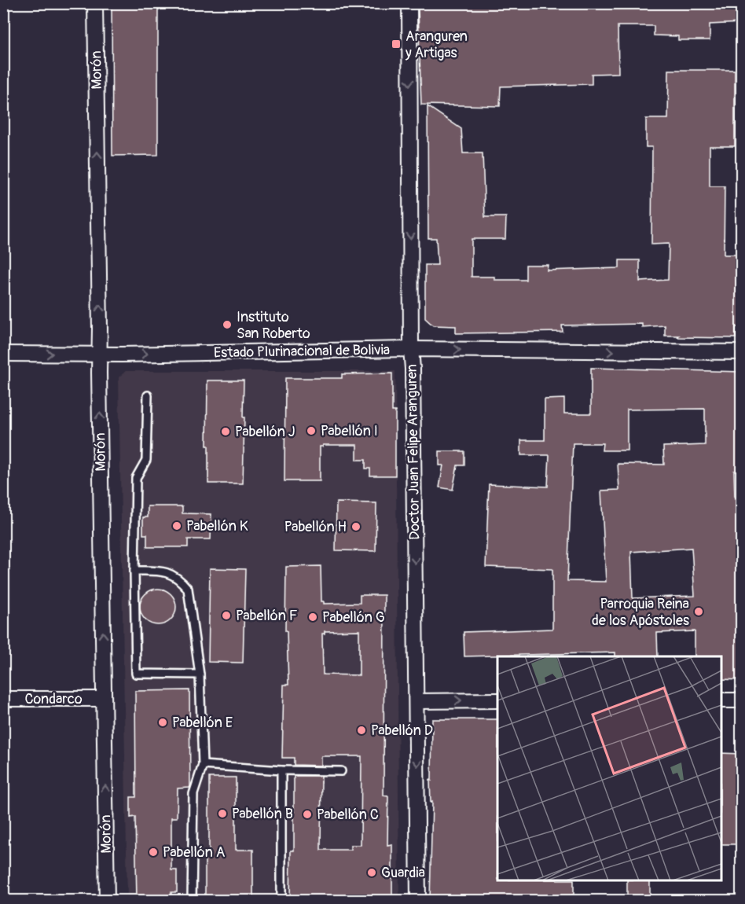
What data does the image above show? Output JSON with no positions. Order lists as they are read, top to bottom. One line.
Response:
{"streets":{"street":["Morón","Estado Plurinacional de Bolivia","Doctor Juan Felipe Aranguren","Condarco"]},"crossings":[["Morón","Estado Plurinacional de Bolivia"],["Morón","Condarco"],["Estado Plurinacional de Bolivia","Doctor Juan Felipe Aranguren"]],"one_way":["Morón","Estado Plurinacional de Bolivia","Doctor Juan Felipe Aranguren"],"places":{"transit":["Aranguren y Artigas"],"other":["Instituto San Roberto","Pabellón I","Pabellón J","Pabellón K","Pabellón H","Parroquia Reina de los Apóstoles","Pabellón F","Pabellón G","Pabellón E","Pabellón D","Pabellón B","Pabellón C","Pabellón A","Guardia"]}}
